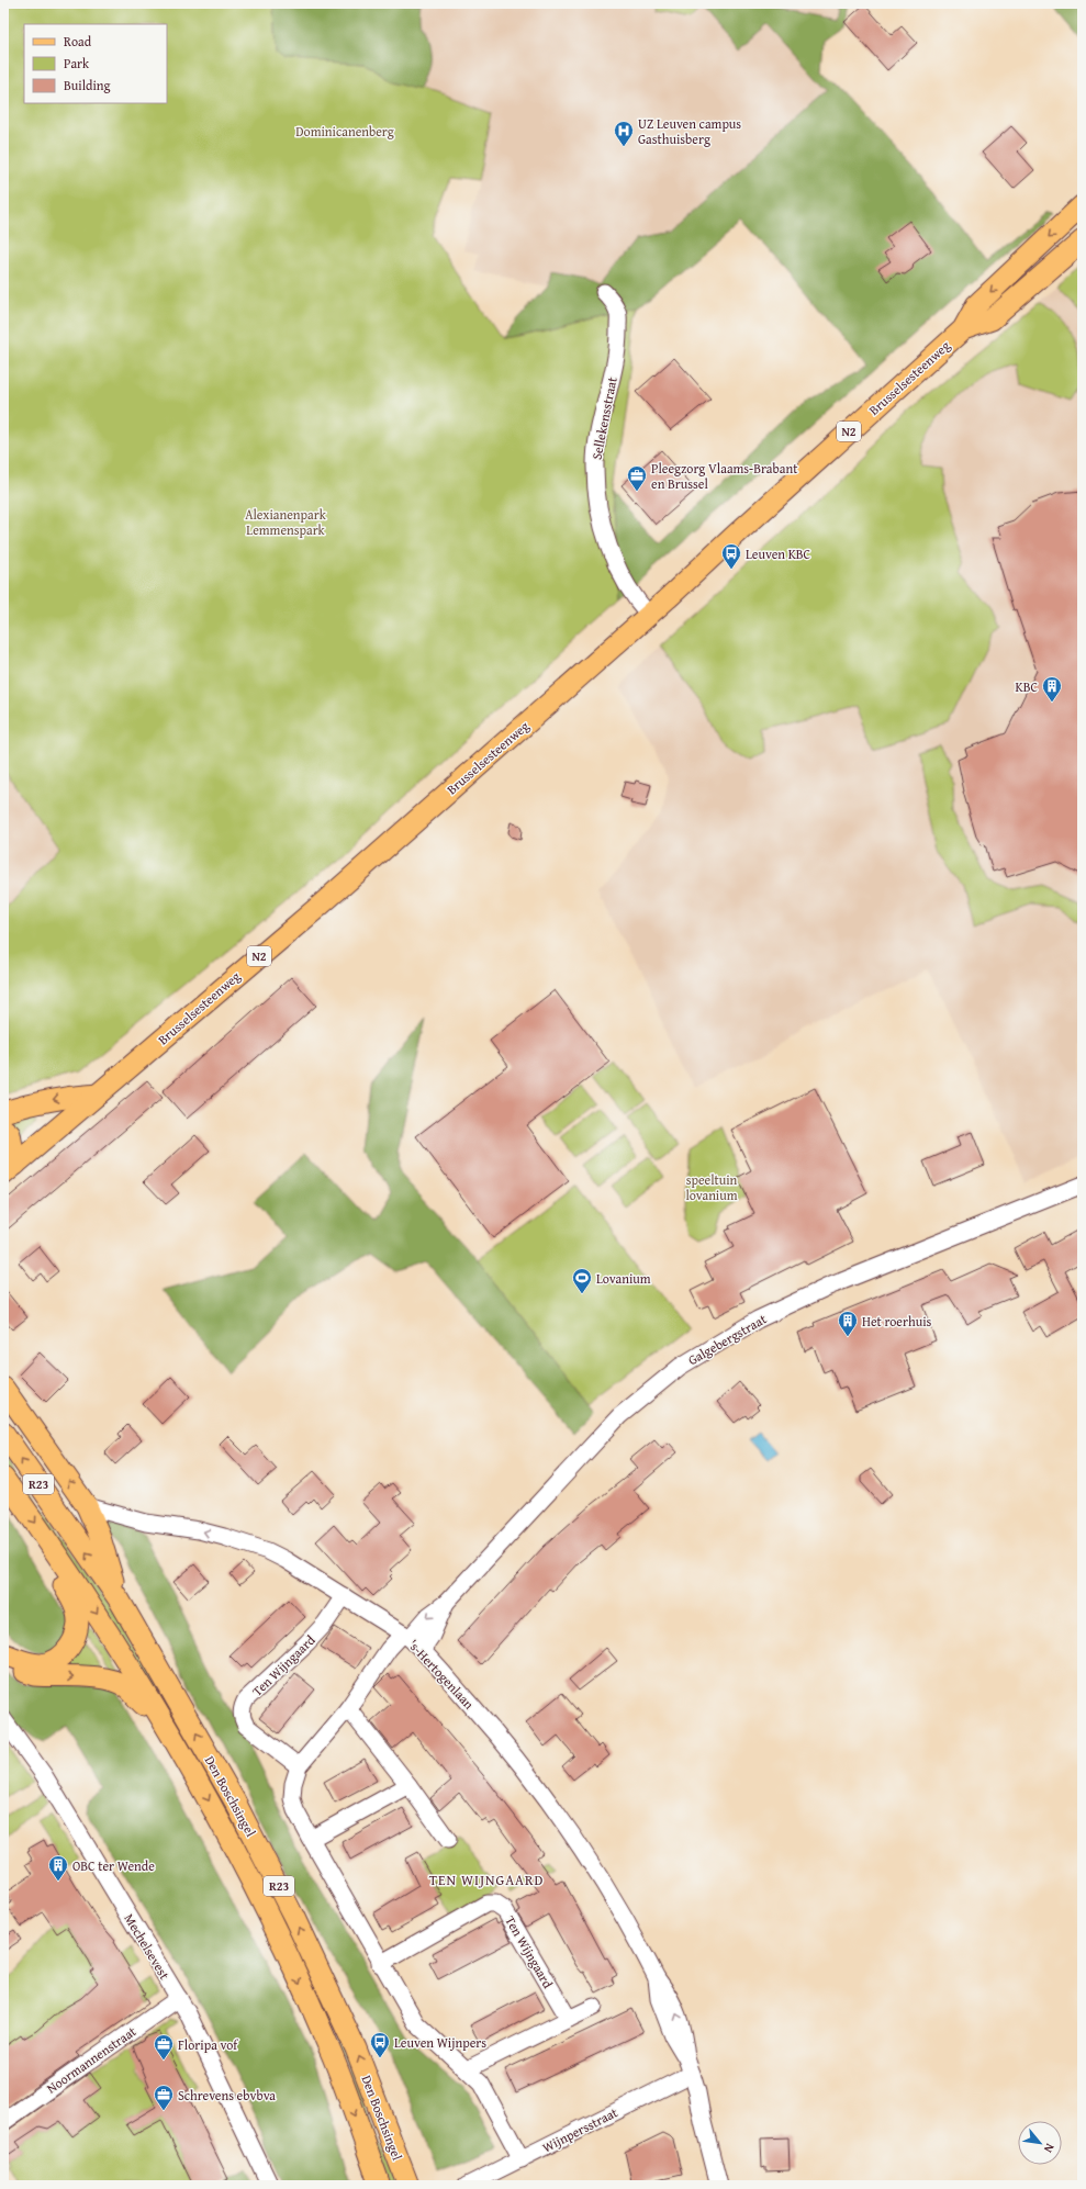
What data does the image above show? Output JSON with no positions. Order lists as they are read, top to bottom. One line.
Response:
{"streets":{"main road":["Brusselsesteenweg","N2","R23","Den Boschsingel"],"street":["Sellekensstraat","Galgebergstraat","Ten Wijngaard","'s-Hertogenlaan","Mechelsevest","Noormannenstraat","Wijnpersstraat"]},"crossings":[["Brusselsesteenweg","Sellekensstraat"],["Galgebergstraat","'s-Hertogenlaan"],["Ten Wijngaard","'s-Hertogenlaan"],["'s-Hertogenlaan","Wijnpersstraat"],["Mechelsevest","Noormannenstraat"]],"districts":["TEN WIJNGAARD"],"parks":["Dominicanenberg","Alexianenpark Lemmenspark","speeltuin lovanium"],"places":{"hospital":["UZ Leuven campus Gasthuisberg"],"office":["Pleegzorg Vlaams-Brabant en Brussel","Floripa vof","Schrevens ebvbva"],"bus stop":["Leuven KBC","Leuven Wijnpers"],"building":["KBC","Het roerhuis","OBC ter Wende"],"sports":["Lovanium"]},"legend":["Road","Park","Building"],"north":"bottom right"}
